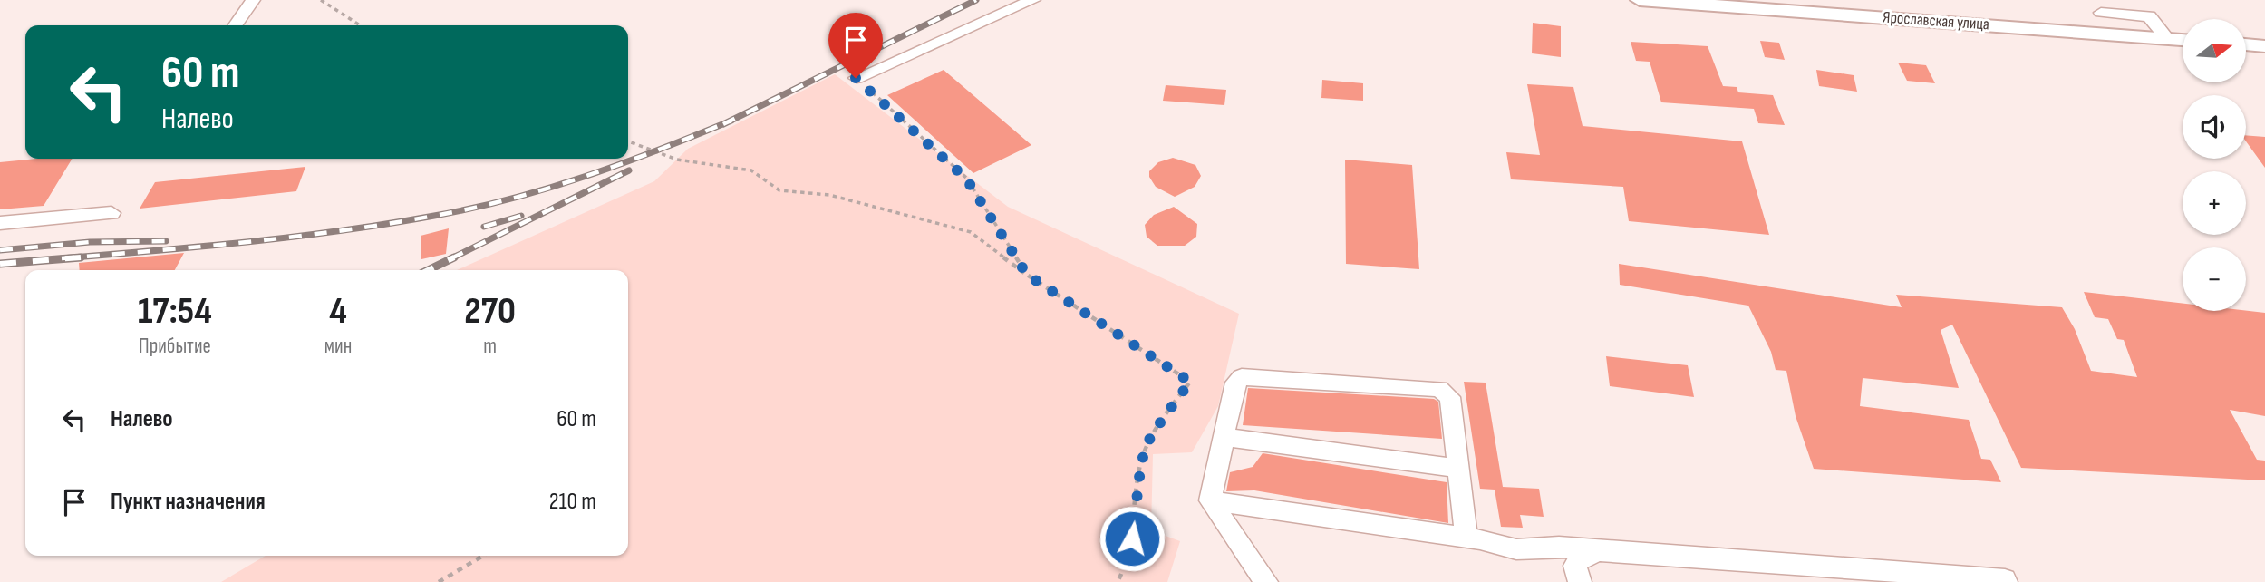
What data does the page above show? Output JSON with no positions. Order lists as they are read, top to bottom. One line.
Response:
{"streets":{"main road":["Ярославская улица"]},"north":"right","page":{"map_buttons":["+","−"],"turn":["60 m","Налево"],"eta":["17:54","Прибытие","4","мин","270","m"],"list":[{"name":"Налево","value":"60 m"},{"name":"Пункт назначения","value":"210 m"}]}}
